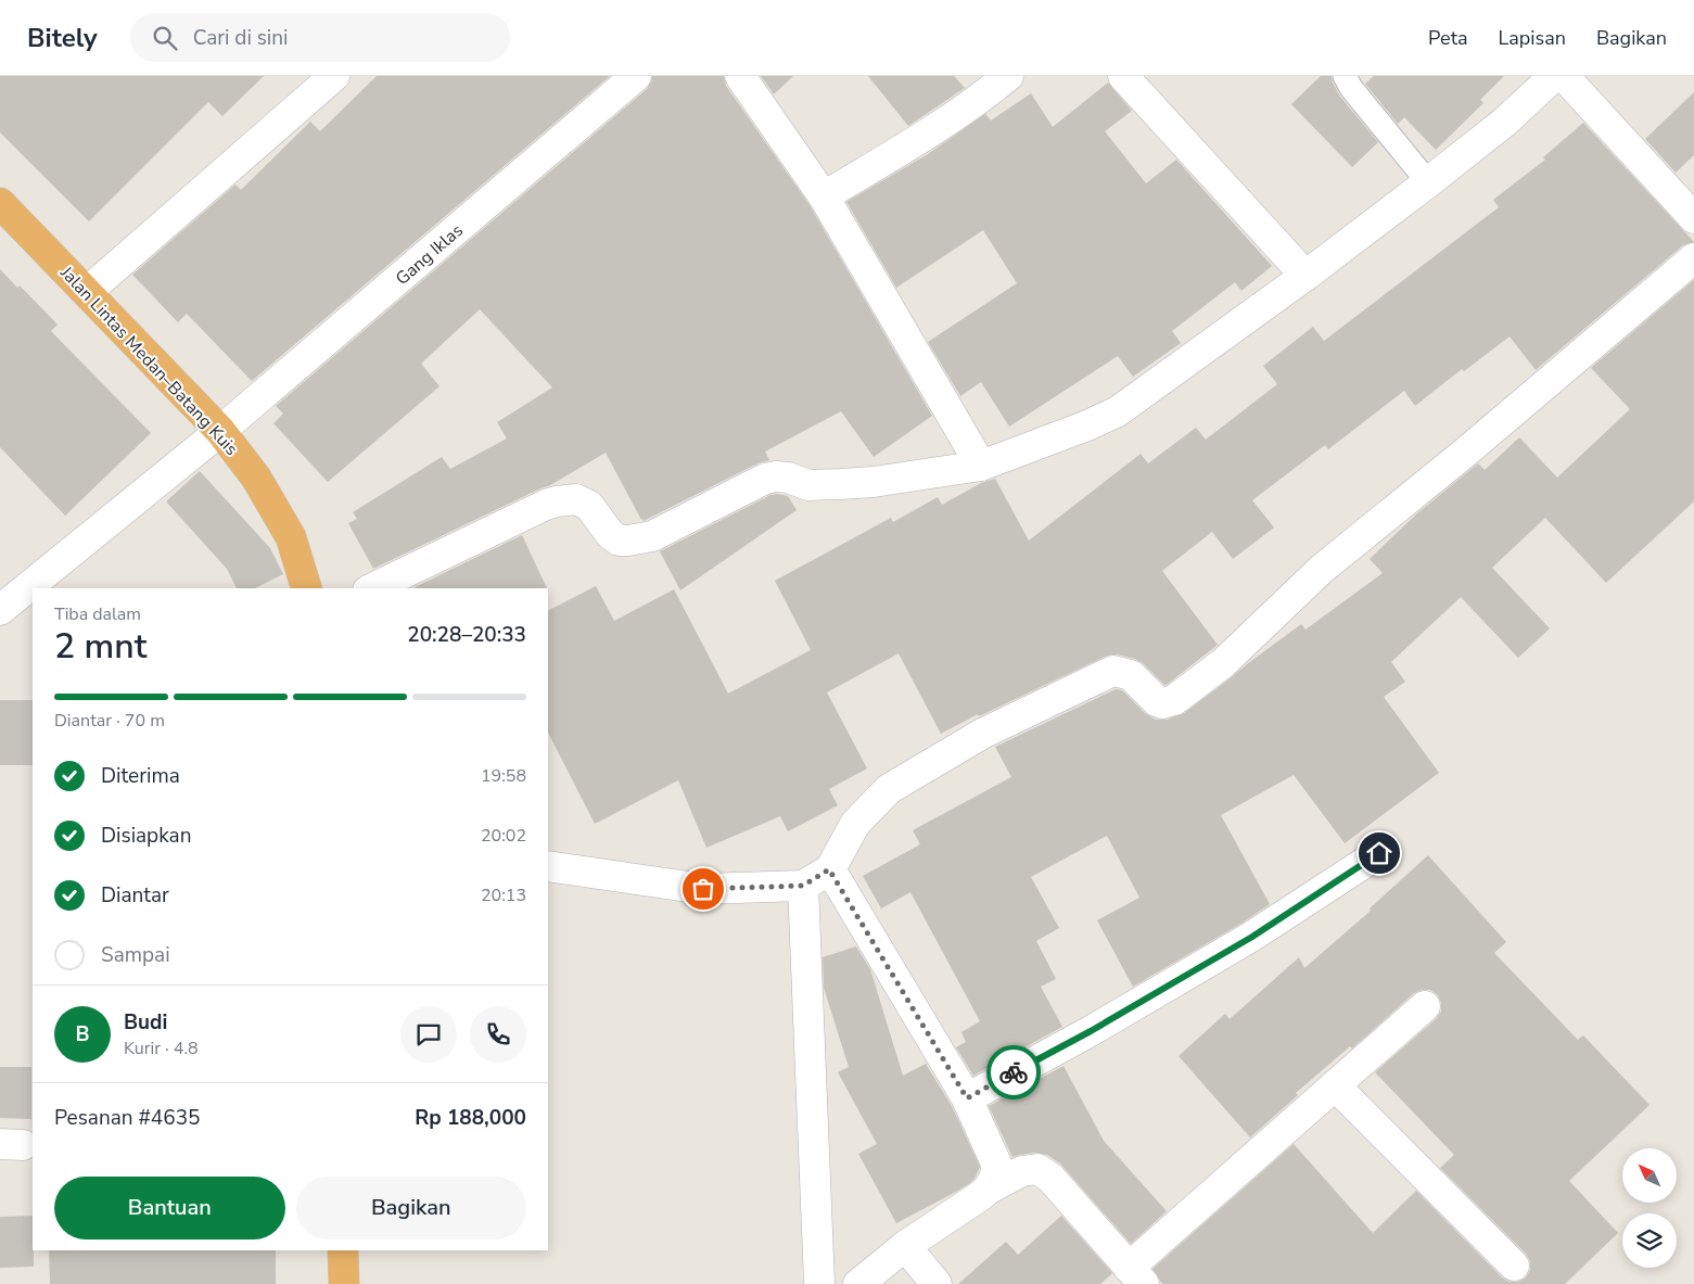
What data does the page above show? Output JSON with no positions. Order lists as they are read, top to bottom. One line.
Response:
{"streets":{"highway":["Jalan Lintas Medan–Batang Kuis"],"street":["Gang Iklas"]},"crossings":[["Gang Iklas","Jalan Lintas Medan–Batang Kuis"]],"north":"top left","page":{"header":"Bitely","search":"Cari di sini","nav":["Peta","Lapisan","Bagikan"],"heading":["2 mnt","Tiba dalam","20:28–20:33"],"panel":["Budi","Kurir · 4.8","Pesanan #4635","Rp 188,000"],"bar":"Diantar · 70 m","list":[["Diterima","19:58"],["Disiapkan","20:02"],["Diantar","20:13"],"Sampai"],"round":"B","buttons":["Bantuan","Bagikan"]}}
